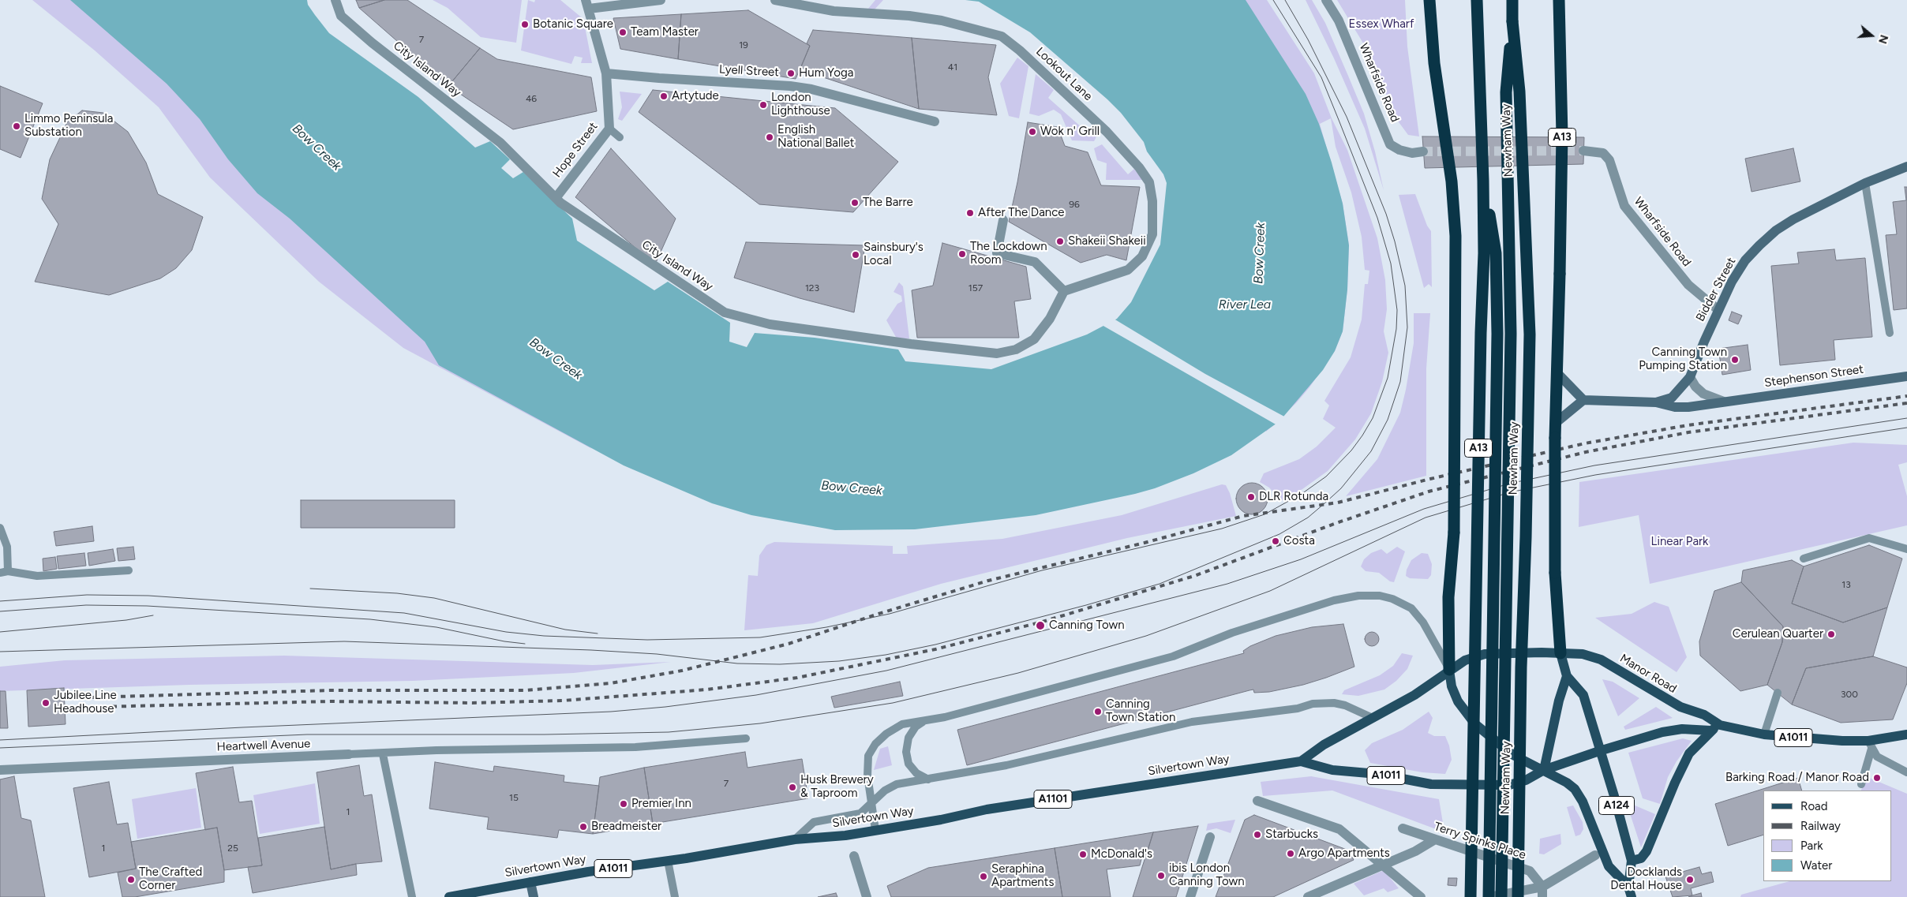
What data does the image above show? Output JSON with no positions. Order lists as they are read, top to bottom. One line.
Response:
{"streets":{"highway":["A13","Newham Way"],"main road":["Bidder Street","Stephenson Street","Manor Road","A1011","Silvertown Way","A1101","A124"],"street":["City Island Way","Lyell Street","Lookout Lane","Wharfside Road","Hope Street","Heartwell Avenue","Terry Spinks Place"]},"crossings":[["City Island Way","Lookout Lane"],["City Island Way","Hope Street"],["Lyell Street","Hope Street"],["Wharfside Road","Bidder Street"],["A13","Manor Road"],["A13","Silvertown Way"],["A13","A124"],["Bidder Street","Stephenson Street"],["Manor Road","Silvertown Way"],["A1011","Silvertown Way"],["A1011","A124"],["Silvertown Way","A124"]],"water":["Bow Creek","River Lea"],"parks":["Essex Wharf","Linear Park"],"places":["Botanic Square","Team Master","Hum Yoga","Artytude","London Lighthouse","Limmo Peninsula Substation","Wok n' Grill","English National Ballet","The Barre","After The Dance","Shakeii Shakeii","The Lockdown Room","Sainsbury's Local","Canning Town Pumping Station","DLR Rotunda","Costa","Canning Town","Cerulean Quarter","Jubilee Line Headhouse","Canning Town Station","Barking Road / Manor Road","Husk Brewery & Taproom","Premier Inn","Breadmeister","Starbucks","Argo Apartments","McDonald's","ibis London Canning Town","Seraphina Apartments","The Crafted Corner","Docklands Dental House"],"house_numbers":["7","19","41","46","96","123","157","13","300","7","15","1","1","25"],"legend":["Road","Railway","Park","Water"],"north":"right"}
